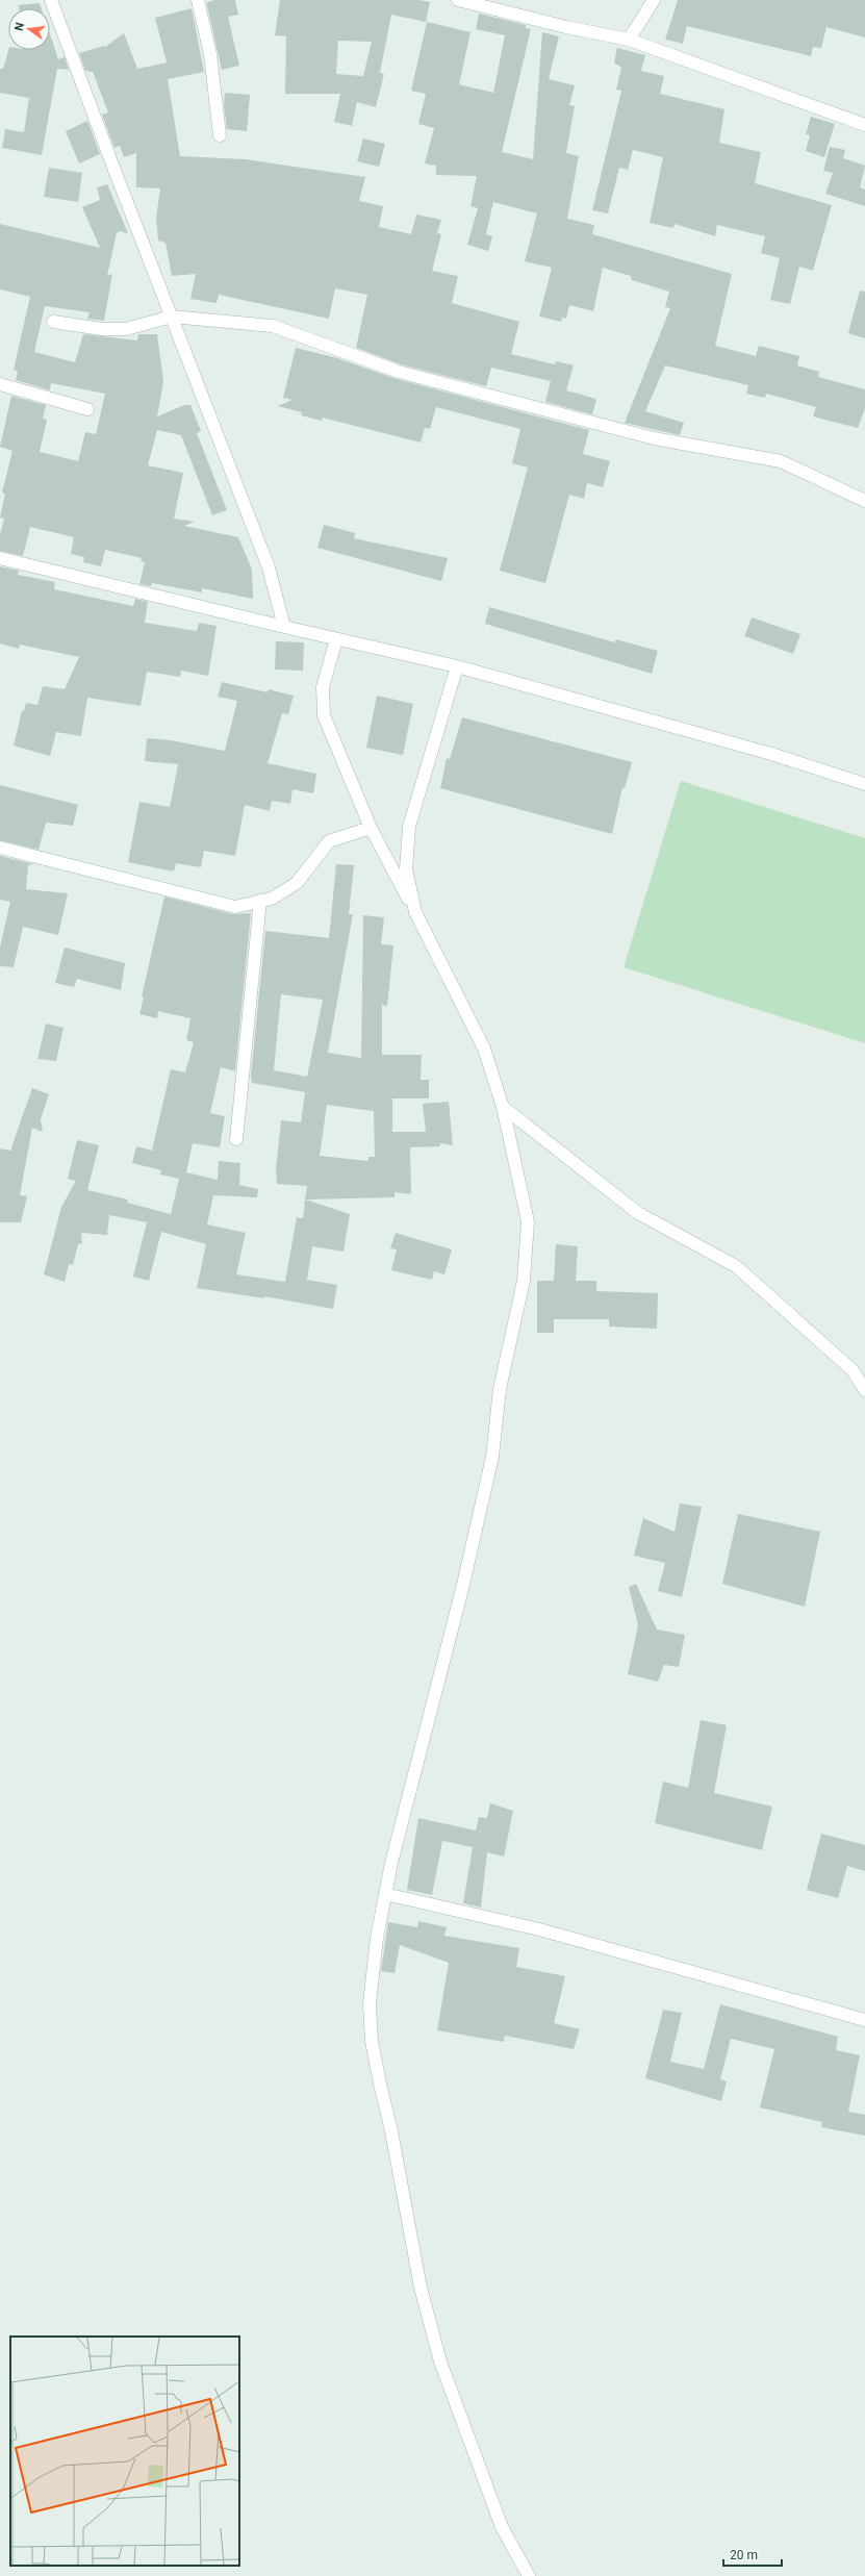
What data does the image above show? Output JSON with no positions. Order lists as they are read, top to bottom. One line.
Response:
{"scale_bar":"20 m","north":"left"}
